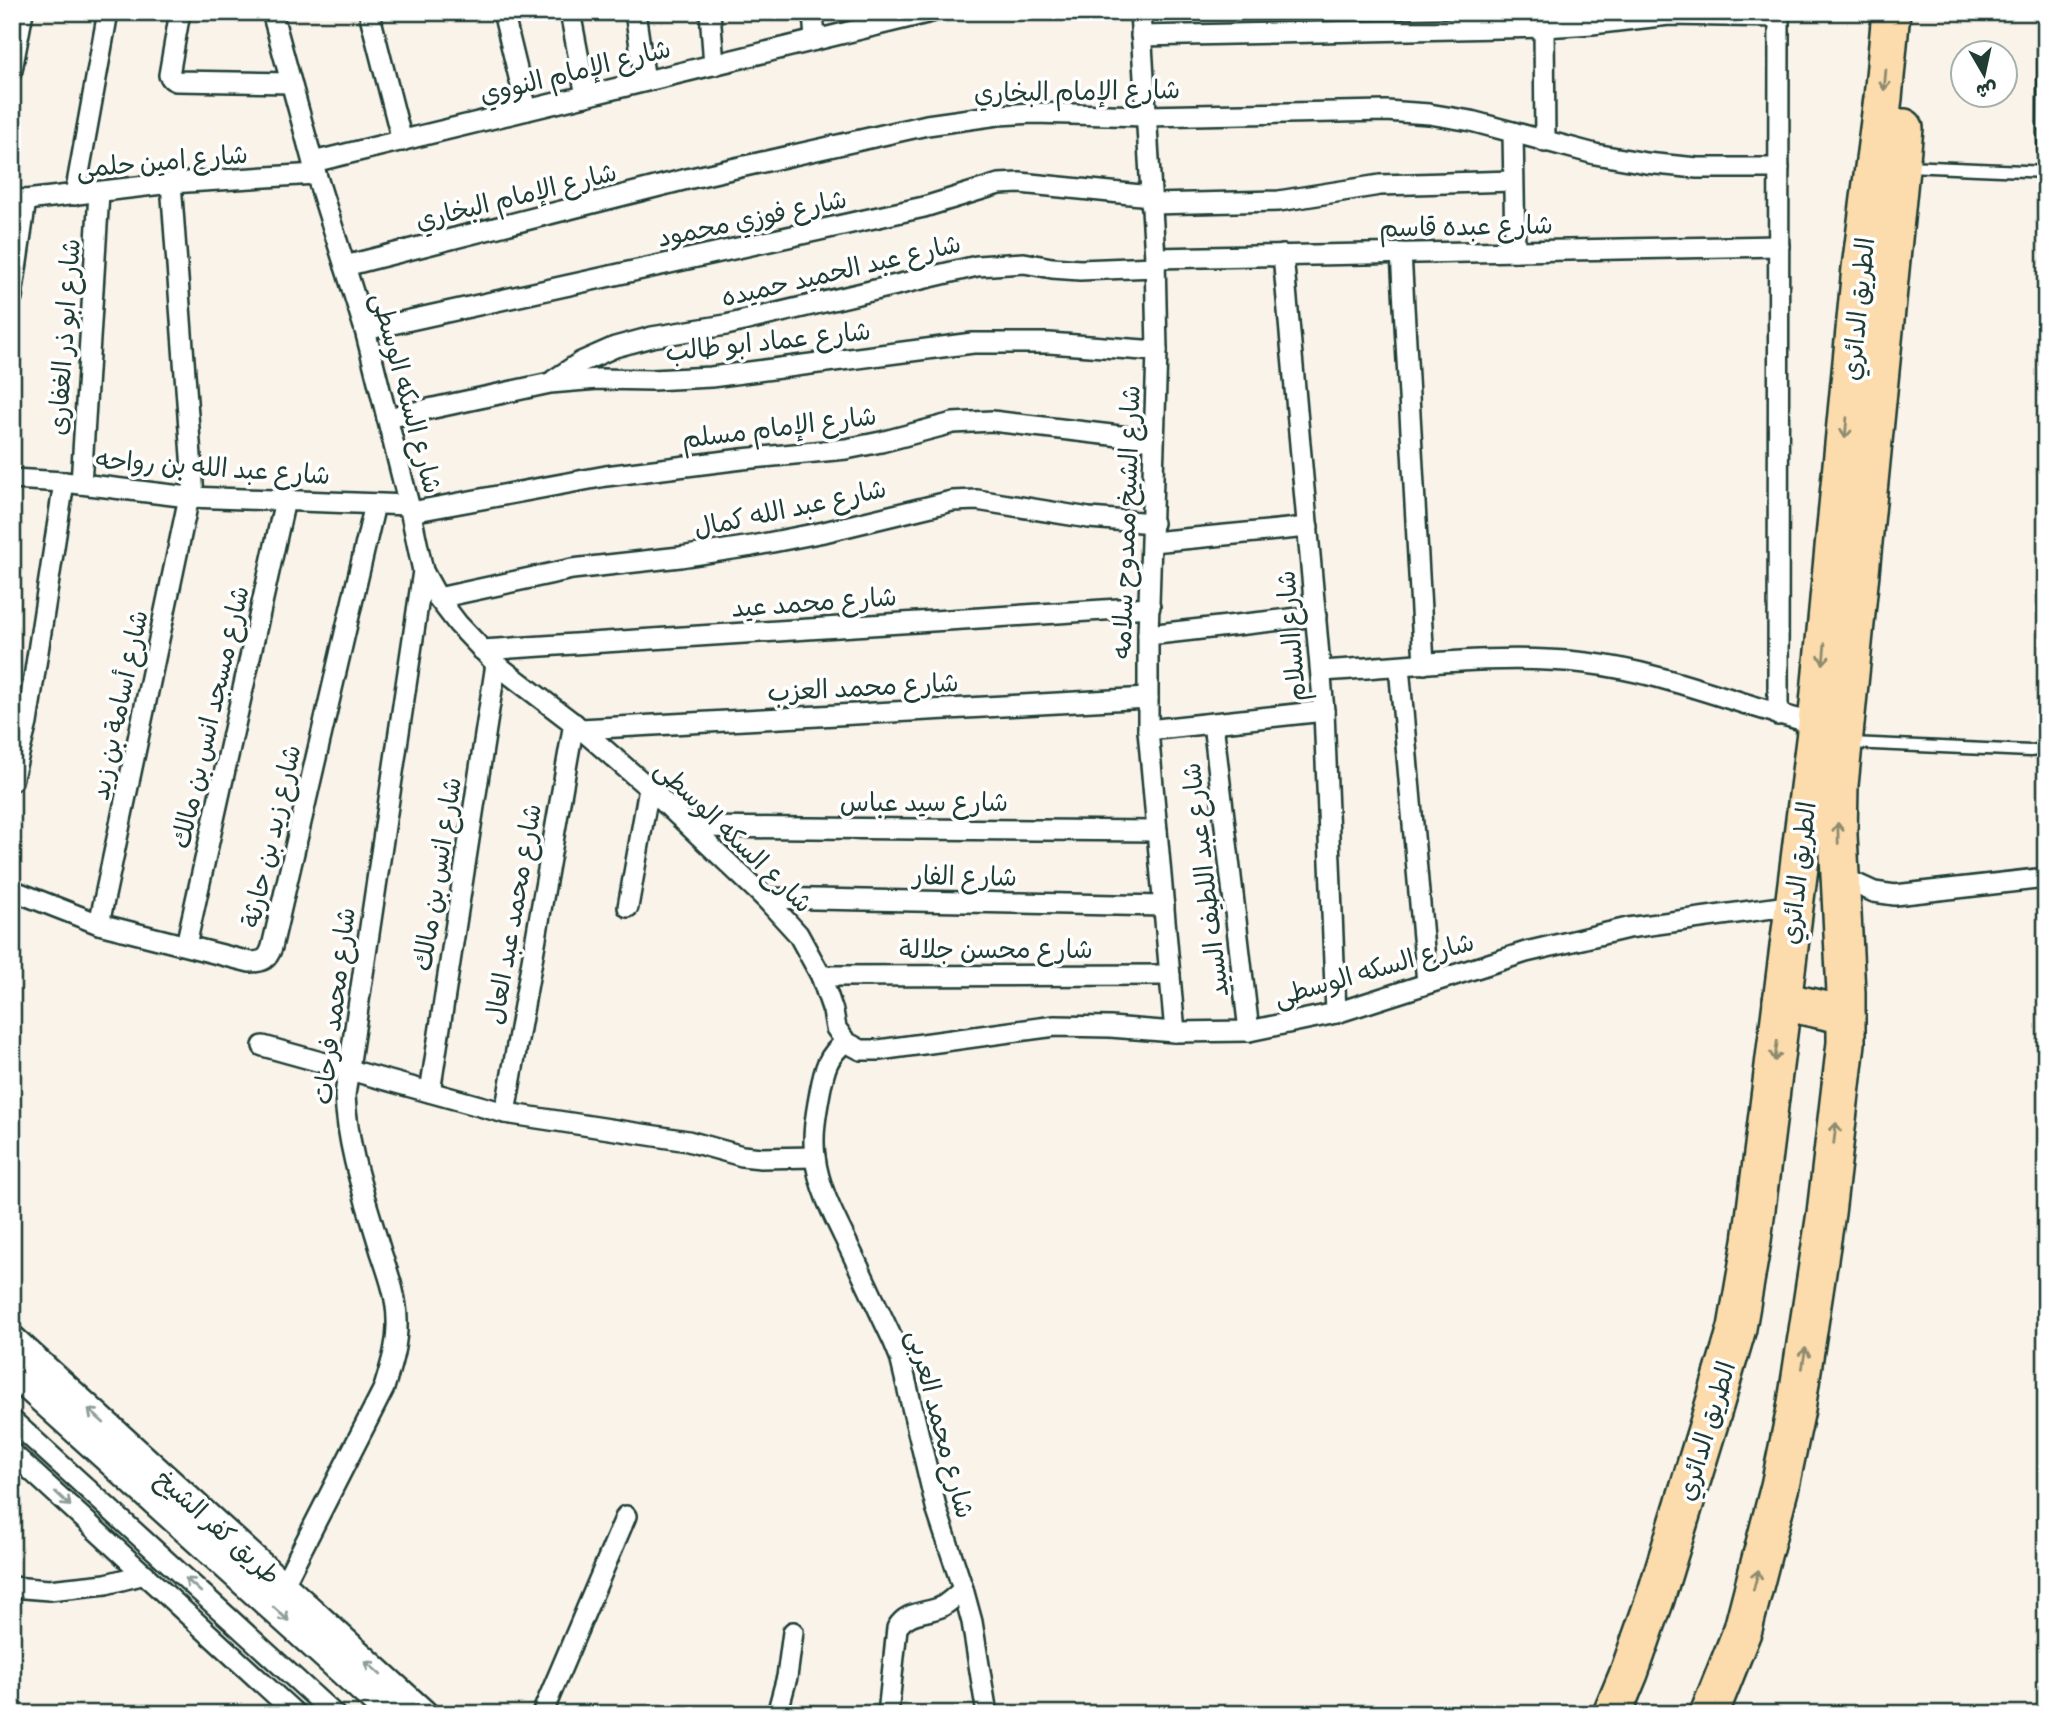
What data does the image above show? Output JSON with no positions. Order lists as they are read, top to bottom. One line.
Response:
{"streets":{"highway":["الطريق الدائري"],"street":["شارع الإمام النووي","شارع الإمام البخاري","شارع امين حلمى","شارع فوزي محمود","شارع عبده قاسم","شارع عبد الحميد حميده","شارع ابو ذر الغفارى","شارع عماد ابو طالب","شارع السكه الوسطى","شارع الإمام مسلم","شارع عبد الله بن رواحه","شارع عبد الله كمال","شارع الشيخ ممدوح سلامه","شارع محمد عيد","شارع السلام","شارع محمد العزب","شارع أسامة بن زيد","شارع مسجد انس بن مالك","شارع سيد عباس","شارع زيد بن حارثة","شارع انس بن مالك","شارع الفار","شارع عبد اللطيف السيد","شارع محمد عبد العال","شارع محسن جلالة","شارع محمد فرحات","شارع محمد العربى","طريق كفر الشيخ"]},"crossings":[["شارع الإمام النووي","شارع امين حلمى"],["شارع الإمام النووي","شارع السكه الوسطى"],["شارع الإمام البخاري","شارع السكه الوسطى"],["شارع الإمام البخاري","شارع الشيخ ممدوح سلامه"],["شارع امين حلمى","شارع ابو ذر الغفارى"],["شارع امين حلمى","شارع السكه الوسطى"],["شارع امين حلمى","شارع أسامة بن زيد"],["شارع فوزي محمود","شارع السكه الوسطى"],["شارع فوزي محمود","شارع الشيخ ممدوح سلامه"],["شارع عبده قاسم","شارع عبد الحميد حميده"],["شارع عبده قاسم","شارع الشيخ ممدوح سلامه"],["شارع عبده قاسم","شارع السلام"],["شارع عبد الحميد حميده","شارع عماد ابو طالب"],["شارع عبد الحميد حميده","شارع الشيخ ممدوح سلامه"],["الطريق الدائري","شارع السكه الوسطى"],["شارع ابو ذر الغفارى","شارع عبد الله بن رواحه"],["شارع عماد ابو طالب","شارع السكه الوسطى"],["شارع عماد ابو طالب","شارع الشيخ ممدوح سلامه"],["شارع السكه الوسطى","شارع الإمام مسلم"],["شارع السكه الوسطى","شارع عبد الله بن رواحه"],["شارع السكه الوسطى","شارع عبد الله كمال"],["شارع السكه الوسطى","شارع الشيخ ممدوح سلامه"],["شارع السكه الوسطى","شارع محمد عيد"],["شارع السكه الوسطى","شارع السلام"],["شارع السكه الوسطى","شارع محمد العزب"],["شارع السكه الوسطى","شارع سيد عباس"],["شارع السكه الوسطى","شارع انس بن مالك"],["شارع السكه الوسطى","شارع الفار"],["شارع السكه الوسطى","شارع عبد اللطيف السيد"],["شارع السكه الوسطى","شارع محمد عبد العال"],["شارع السكه الوسطى","شارع محسن جلالة"],["شارع السكه الوسطى","شارع محمد فرحات"],["شارع السكه الوسطى","شارع محمد العربى"],["شارع الإمام مسلم","شارع عبد الله بن رواحه"],["شارع الإمام مسلم","شارع الشيخ ممدوح سلامه"],["شارع عبد الله بن رواحه","شارع أسامة بن زيد"],["شارع عبد الله بن رواحه","شارع مسجد انس بن مالك"],["شارع عبد الله بن رواحه","شارع زيد بن حارثة"],["شارع عبد الله كمال","شارع الشيخ ممدوح سلامه"],["شارع عبد الله كمال","شارع السلام"],["شارع الشيخ ممدوح سلامه","شارع محمد عيد"],["شارع الشيخ ممدوح سلامه","شارع محمد العزب"],["شارع الشيخ ممدوح سلامه","شارع سيد عباس"],["شارع الشيخ ممدوح سلامه","شارع الفار"],["شارع الشيخ ممدوح سلامه","شارع محسن جلالة"],["شارع محمد العزب","شارع محمد عبد العال"],["شارع أسامة بن زيد","شارع زيد بن حارثة"],["شارع مسجد انس بن مالك","شارع زيد بن حارثة"],["شارع محمد فرحات","طريق كفر الشيخ"]],"north":"bottom"}
